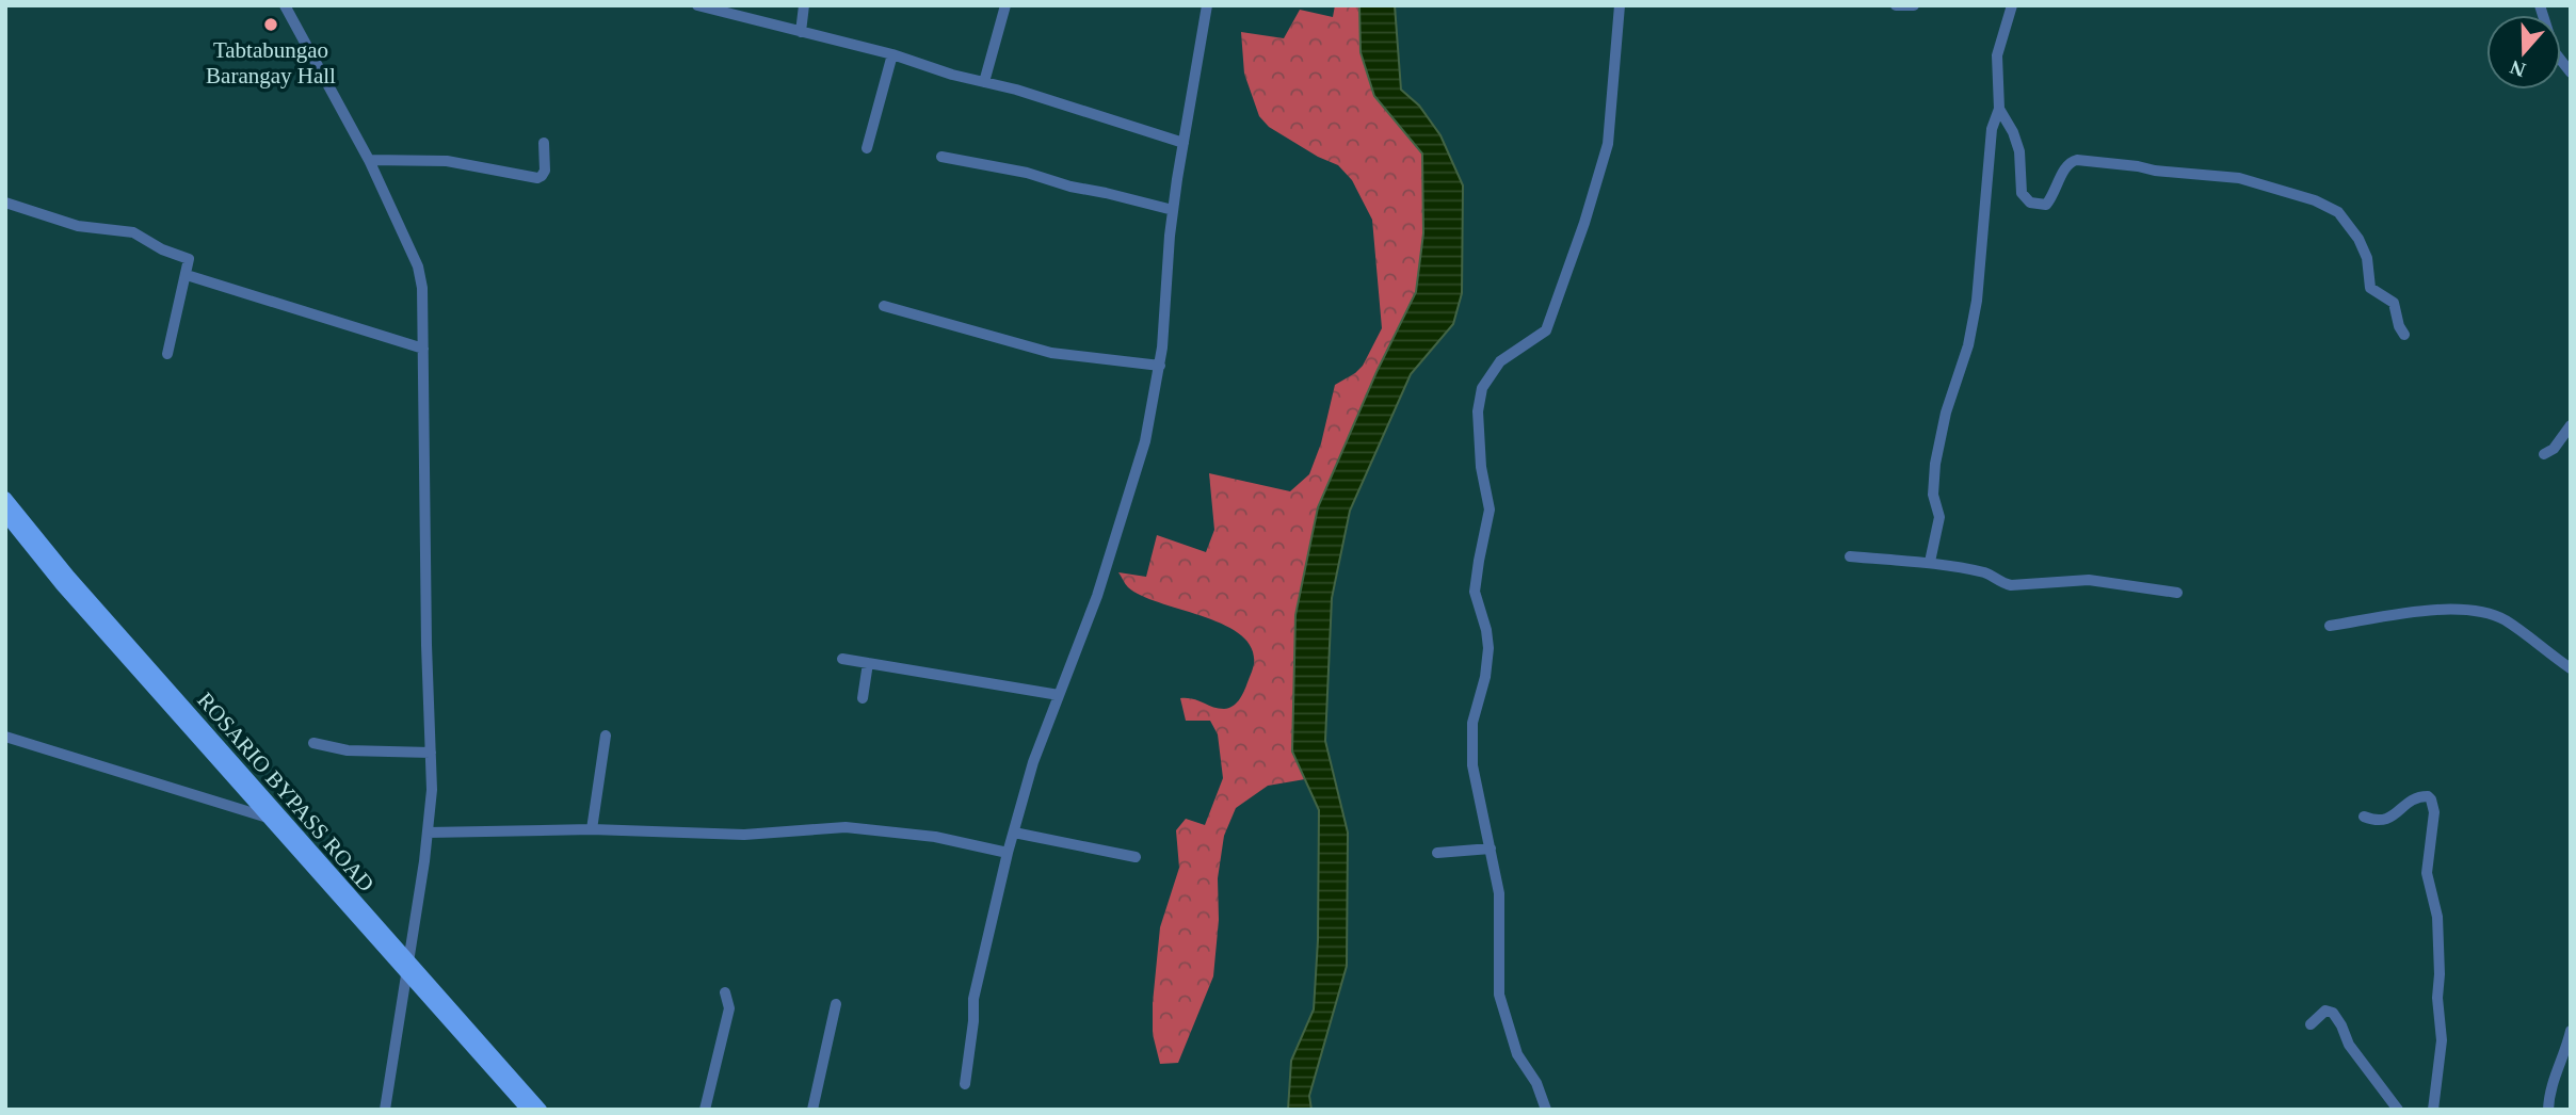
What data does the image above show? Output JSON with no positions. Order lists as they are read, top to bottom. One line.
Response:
{"streets":{"main road":["ROSARIO BYPASS ROAD"]},"places":["Tabtabungao Barangay Hall"],"north":"bottom"}
